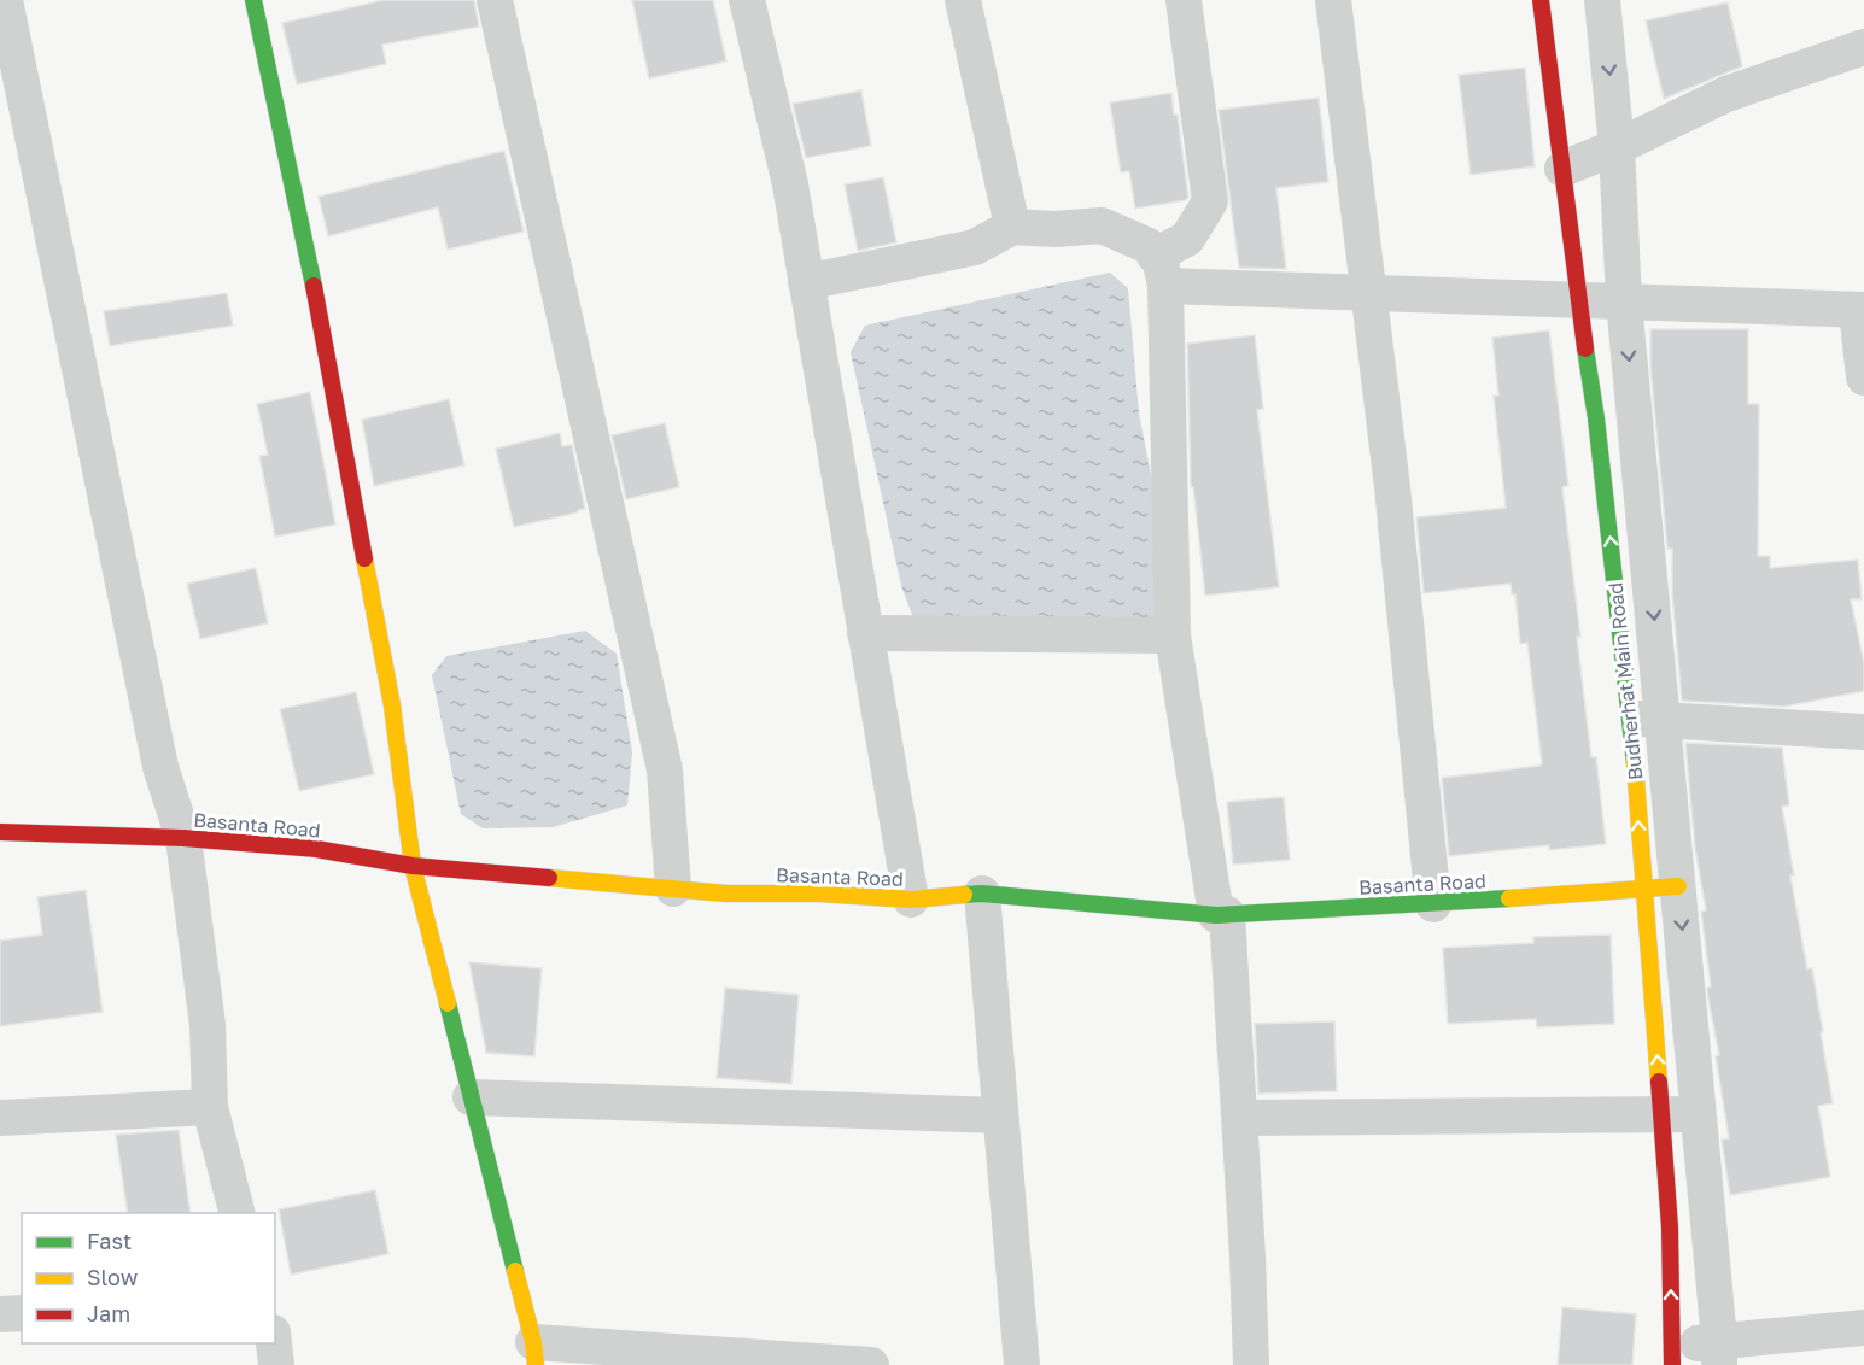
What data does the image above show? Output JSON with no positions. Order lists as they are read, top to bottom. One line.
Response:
{"streets":{"street":["Budherhat Main Road","Basanta Road"]},"crossings":[["Budherhat Main Road","Basanta Road"]],"legend":["Fast","Slow","Jam"]}
